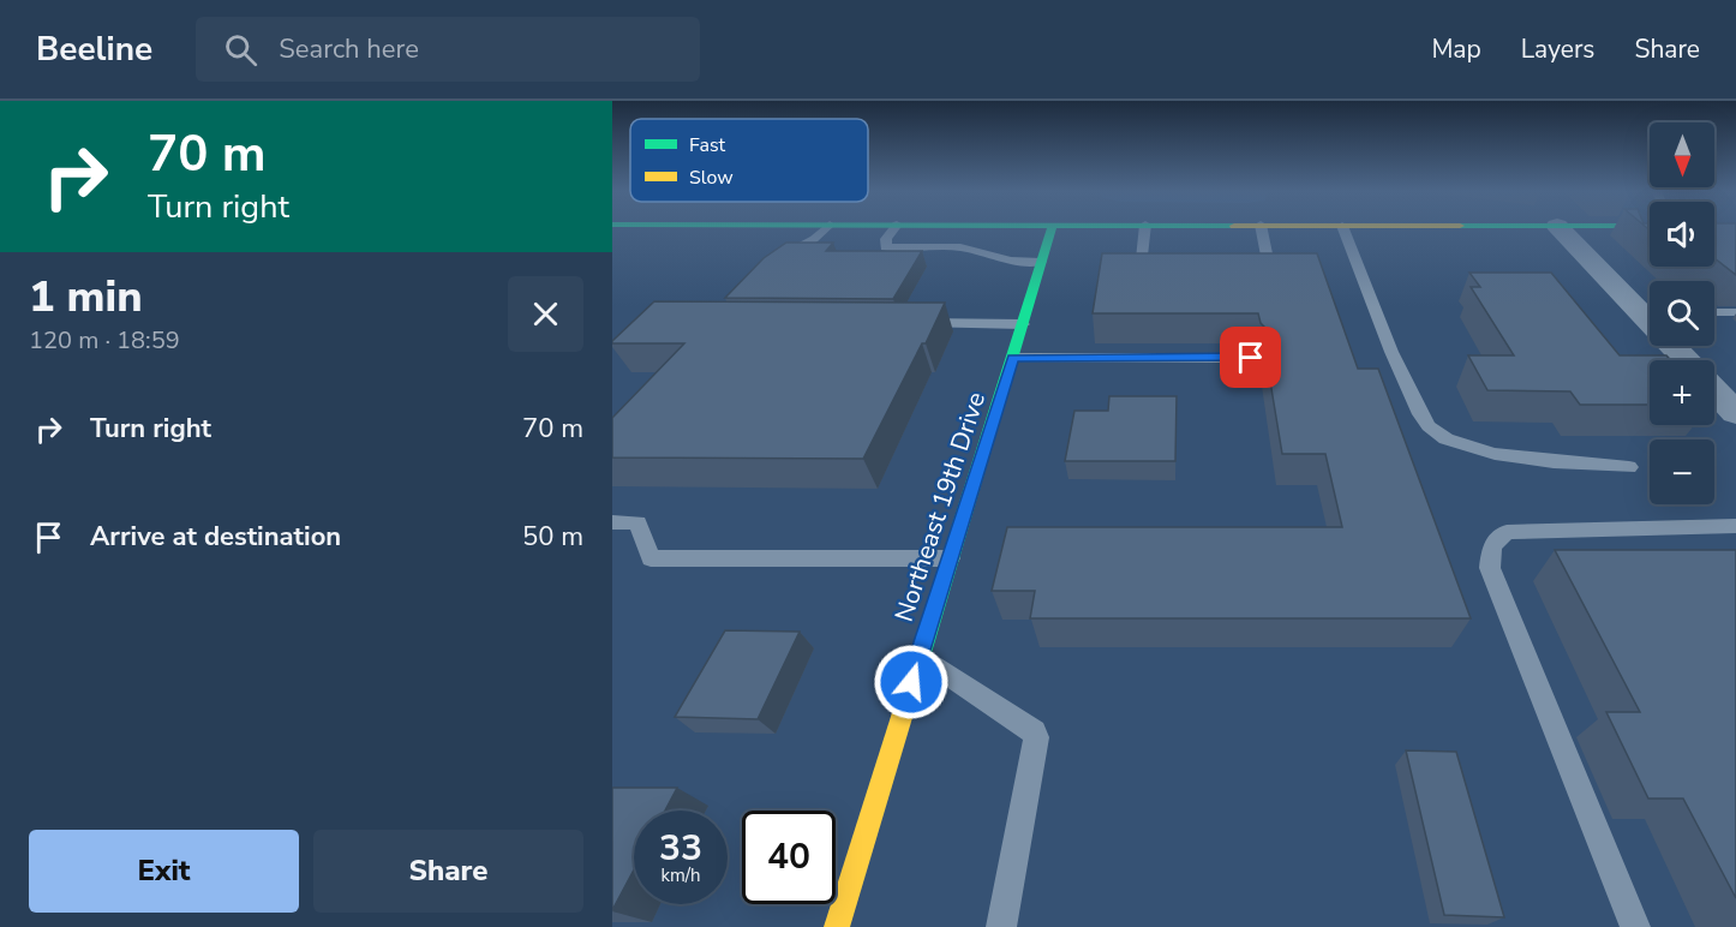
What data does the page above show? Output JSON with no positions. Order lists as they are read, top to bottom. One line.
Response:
{"streets":{"main road":["Northeast 19th Drive"]},"legend":["Fast","Slow"],"north":"bottom","page":{"header":"Beeline","search":"Search here","nav":["Map","Layers","Share"],"turn":["70 m","Turn right"],"map_buttons":["+","−"],"heading":["1 min","120 m · 18:59"],"list":[{"name":"Turn right","value":"70 m"},{"name":"Arrive at destination","value":"50 m"}],"speed":"33 km/h","limit":"40","buttons":["Exit","Share"]}}
